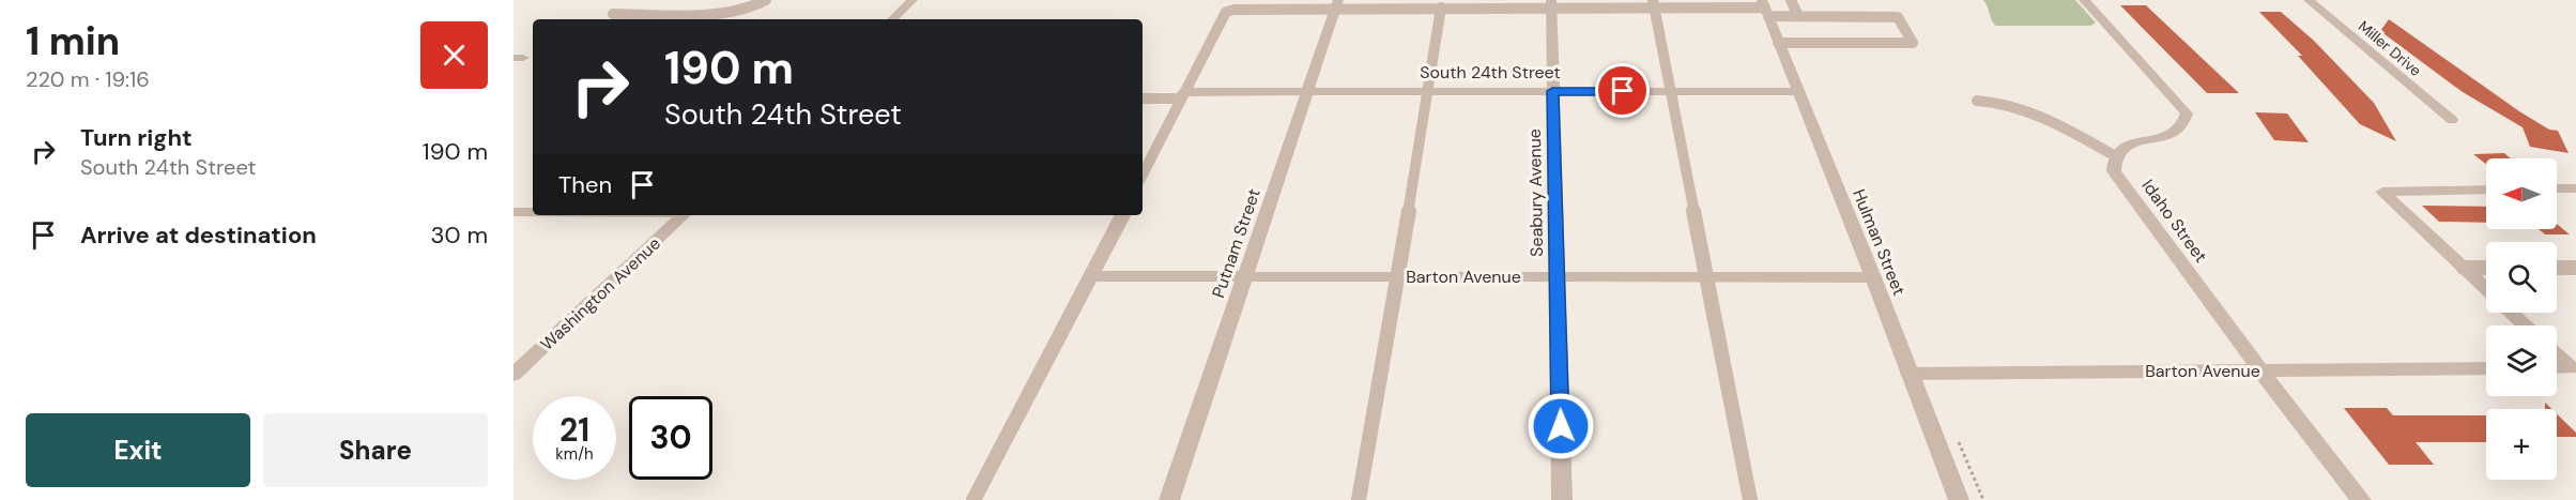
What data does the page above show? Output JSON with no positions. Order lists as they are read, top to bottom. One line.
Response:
{"streets":{"street":["Miller Drive","South 24th Street","Seabury Avenue","Idaho Street","Hulman Street","Putnam Street","Barton Avenue","Washington Avenue"]},"crossings":[["South 24th Street","Seabury Avenue"],["South 24th Street","Hulman Street"],["South 24th Street","Putnam Street"],["Seabury Avenue","Barton Avenue"],["Idaho Street","Barton Avenue"],["Hulman Street","Barton Avenue"],["Putnam Street","Barton Avenue"]],"north":"left","page":{"heading":["1 min","220 m · 19:16"],"turn":["190 m","South 24th Street"],"list":[{"name":"Turn right","note":"South 24th Street","value":"190 m"},{"name":"Arrive at destination","value":"30 m"}],"then":"Then","map_buttons":"+","speed":"21 km/h","limit":"30","buttons":["Exit","Share"]}}
